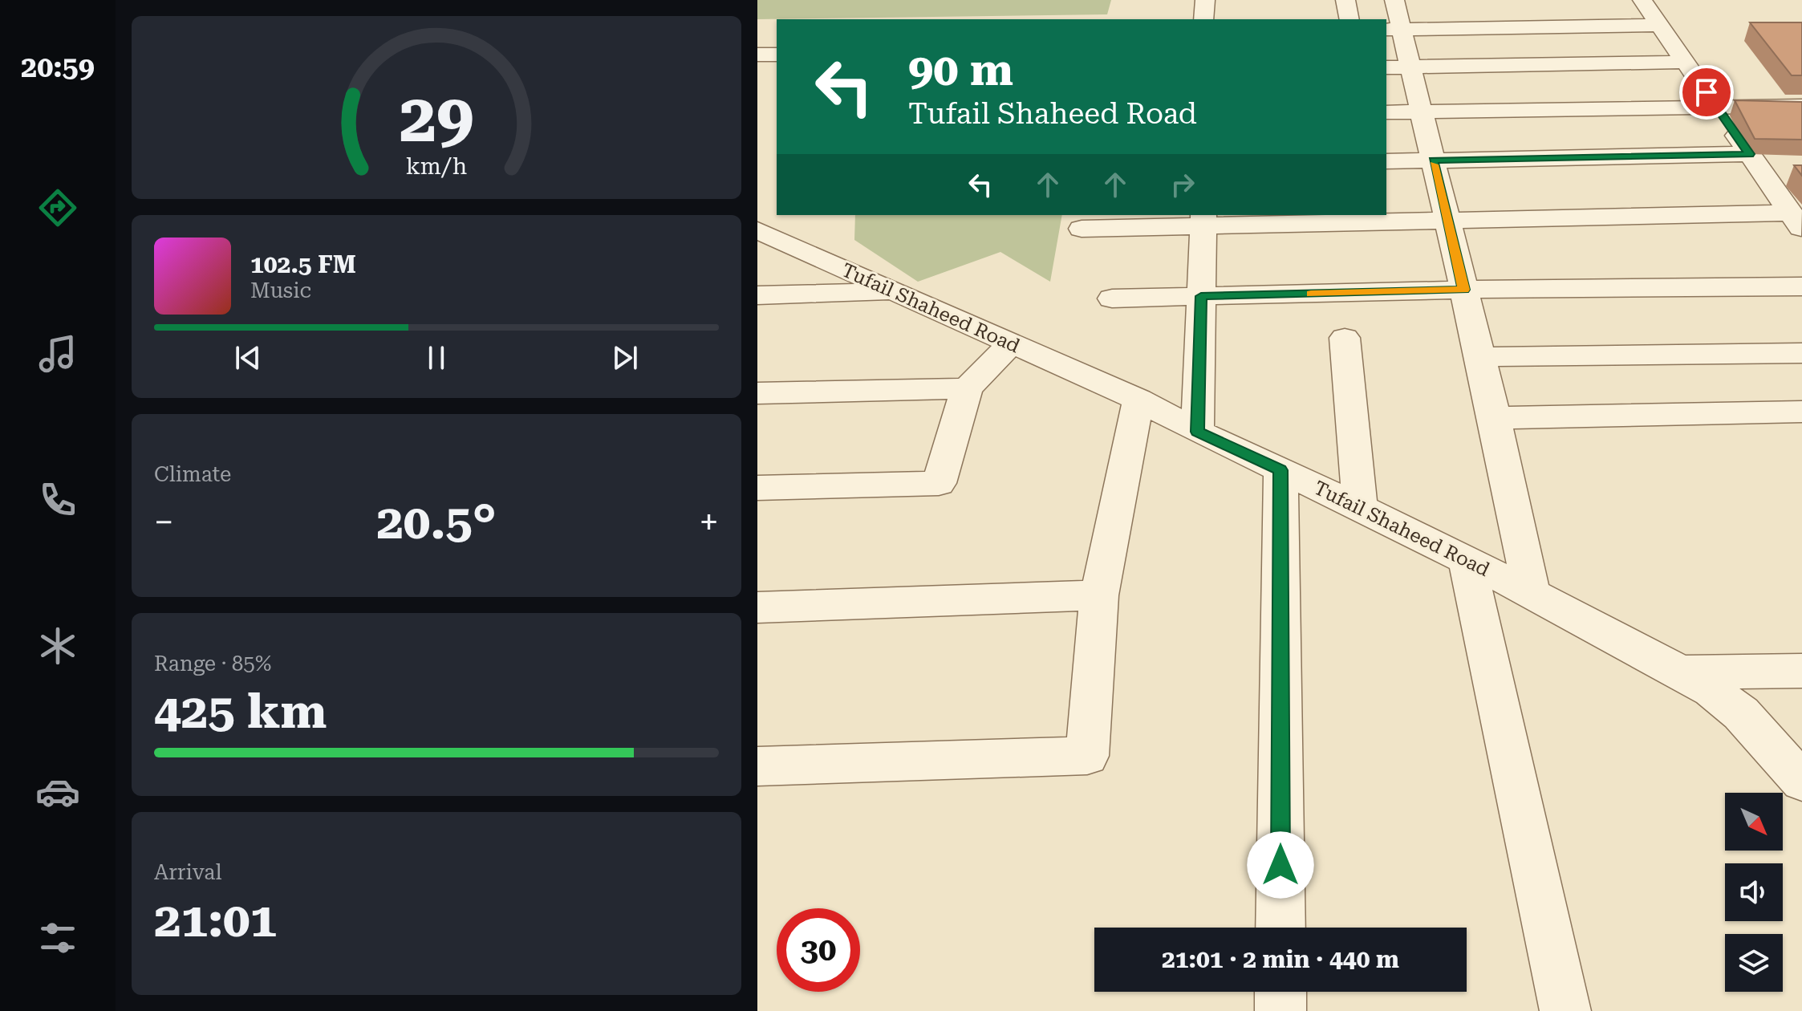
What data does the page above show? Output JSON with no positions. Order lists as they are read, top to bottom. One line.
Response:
{"streets":{"street":["Tufail Shaheed Road"]},"north":"bottom right","page":{"tabs":"20:59","turn":["90 m","Tufail Shaheed Road"],"song":["102.5 FM","Music"],"tile":["Climate",["Range · 85%","425 km"],["Arrival","21:01"]],"heat":["−","20.5°","+"],"limit":"30","trip":"21:01 · 2 min · 440 m","gauge":["29","km/h"]}}
